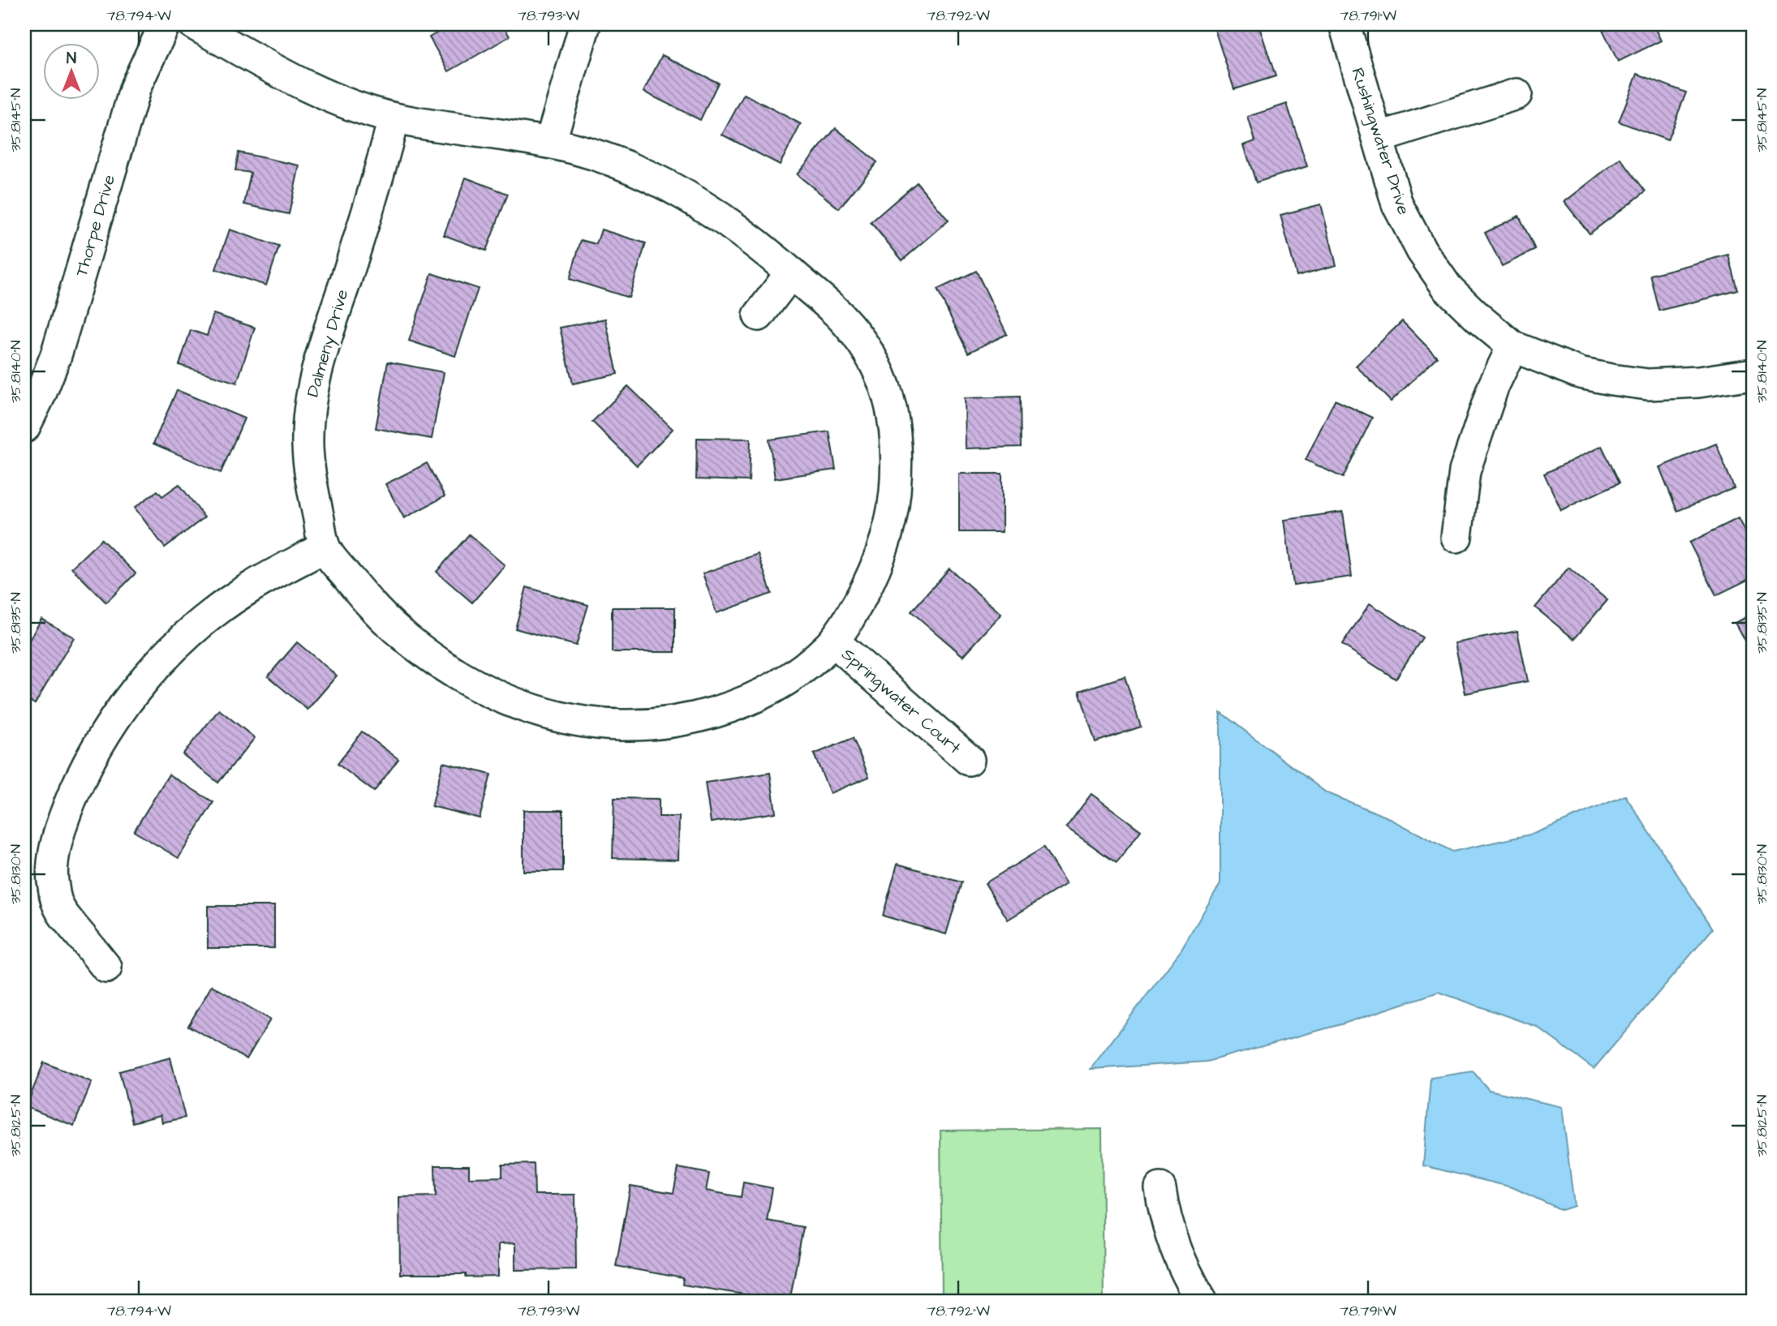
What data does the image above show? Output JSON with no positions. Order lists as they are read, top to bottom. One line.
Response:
{"streets":{"street":["Rushingwater Drive","Thorpe Drive","Dalmeny Drive","Springwater Court"]},"crossings":[["Dalmeny Drive","Springwater Court"]],"north":"top","coordinates":["78.794°W","78.793°W","78.792°W","78.791°W","35.8145°N","35.8140°N","35.8135°N","35.8130°N","35.8125°N"]}
